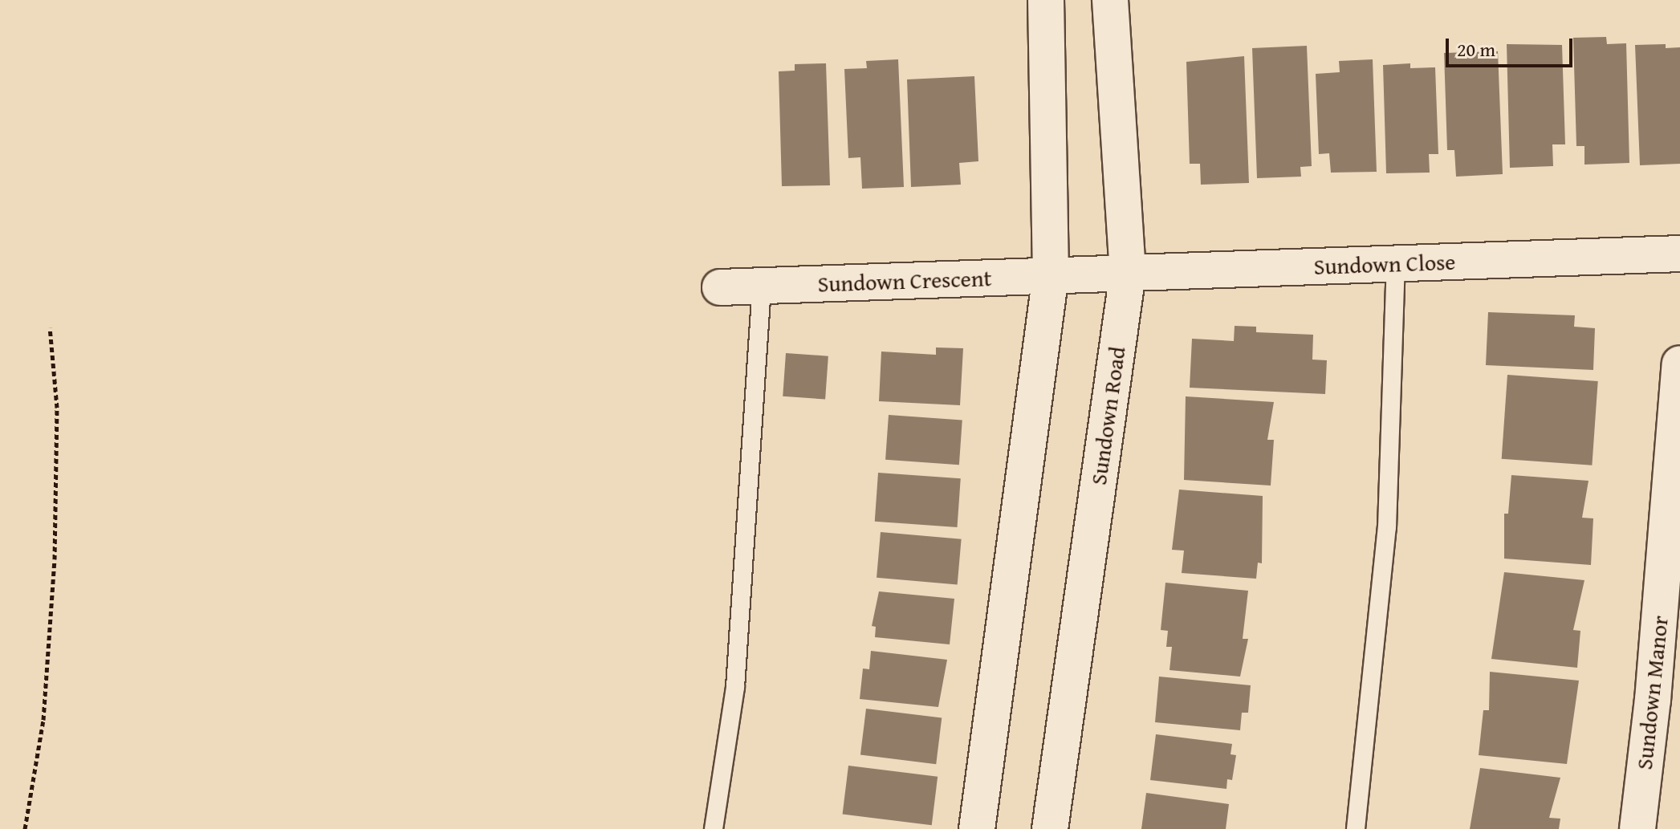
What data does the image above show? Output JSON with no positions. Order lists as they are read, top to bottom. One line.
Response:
{"streets":{"street":["Sundown Close","Sundown Crescent","Sundown Road","Sundown Manor"]},"crossings":[["Sundown Close","Sundown Crescent"],["Sundown Close","Sundown Road"]],"scale_bar":"20 m"}
